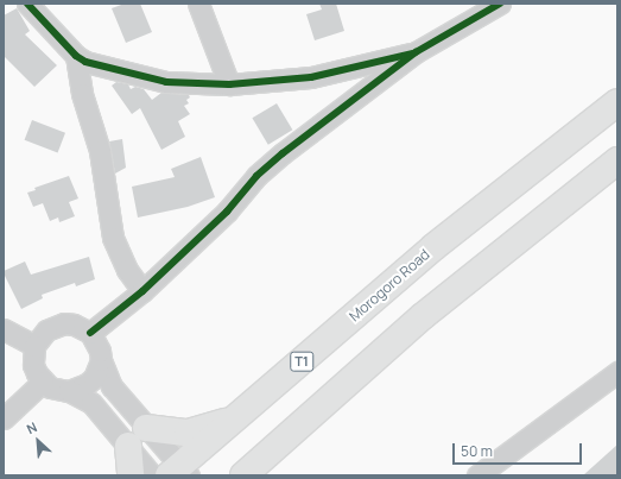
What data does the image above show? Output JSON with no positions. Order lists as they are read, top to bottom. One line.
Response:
{"streets":{"highway":["Morogoro Road","T1"]},"scale_bar":"50 m","north":"top left"}
